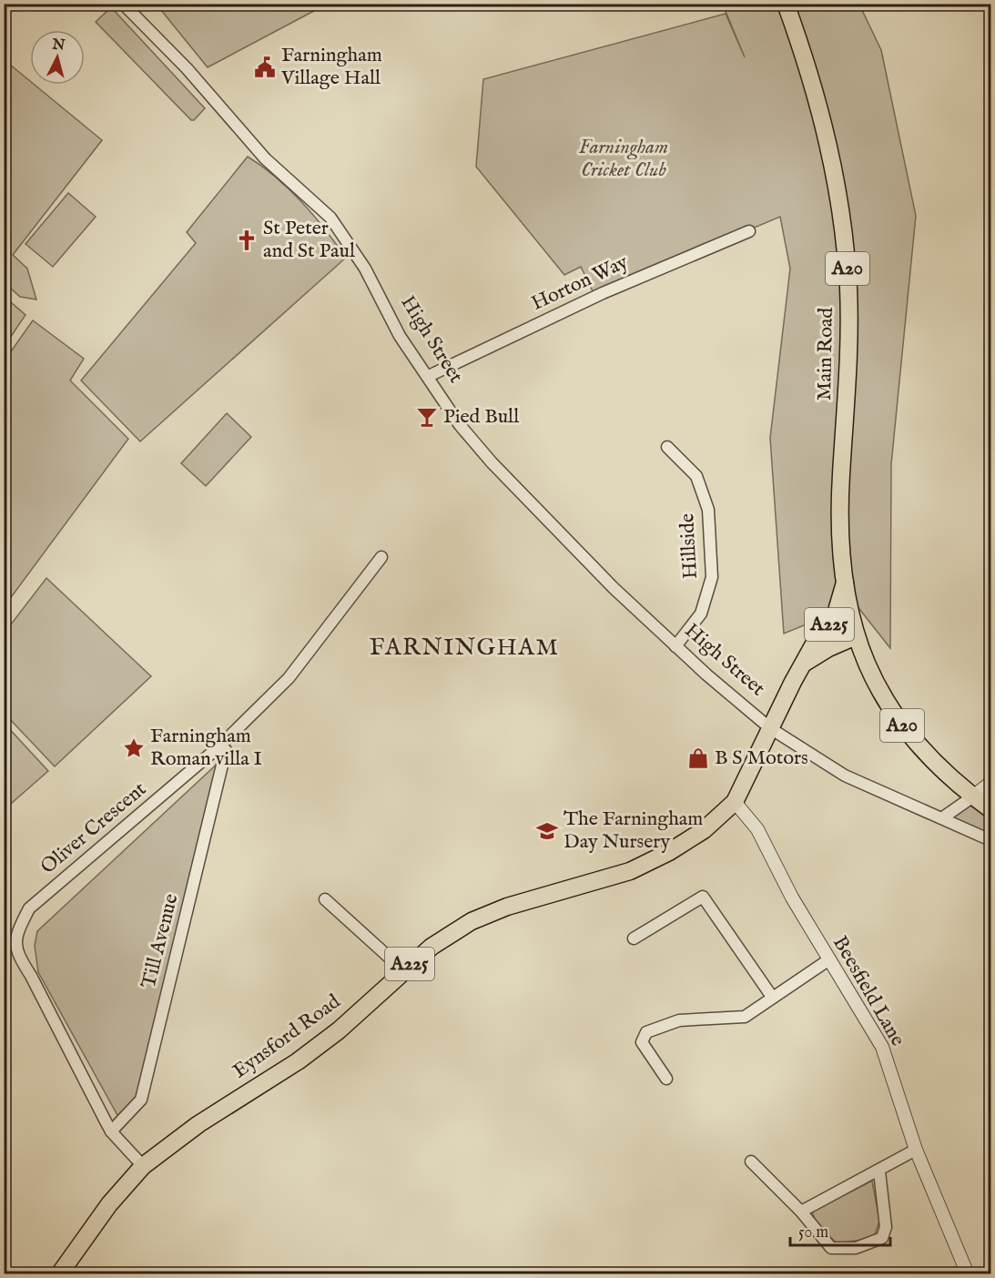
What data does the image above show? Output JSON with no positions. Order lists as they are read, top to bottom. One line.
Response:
{"streets":{"main road":["A20","Main Road","A225","Eynsford Road"],"street":["Horton Way","High Street","Hillside","Oliver Crescent","Till Avenue","Beesfield Lane"]},"crossings":[["A20","Main Road"],["A20","A225"],["A20","Eynsford Road"],["Horton Way","High Street"],["High Street","Hillside"],["High Street","Eynsford Road"],["Main Road","Eynsford Road"],["A225","Eynsford Road"],["Oliver Crescent","Till Avenue"],["Oliver Crescent","Eynsford Road"],["Beesfield Lane","Eynsford Road"]],"districts":["FARNINGHAM"],"parks":["Farningham Cricket Club"],"places":{"public building":["Farningham Village Hall"],"church":["St Peter and St Paul"],"bar":["Pied Bull"],"place":["Farningham Roman villa I"],"shop":["B S Motors"],"school or university":["The Farningham Day Nursery"]},"scale_bar":"50 m","north":"top"}
